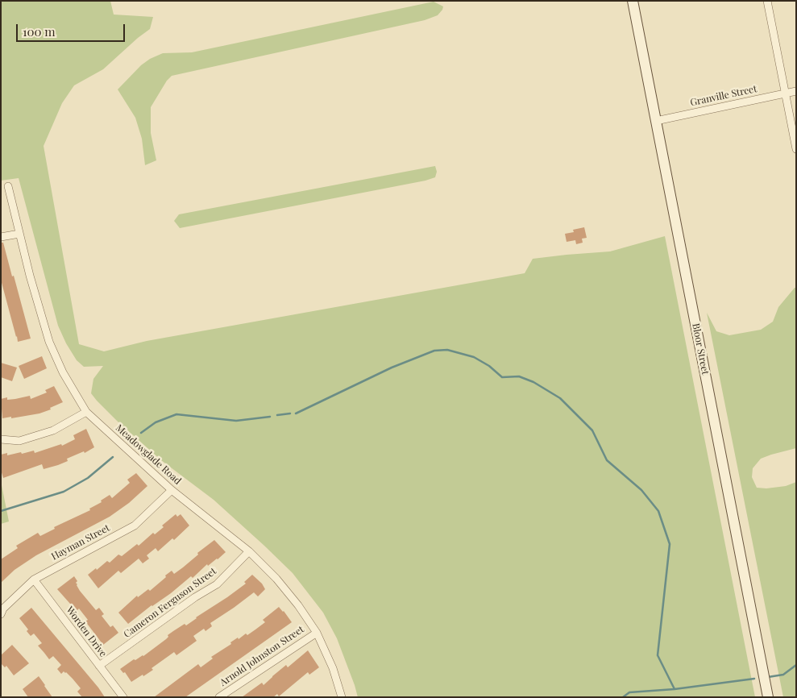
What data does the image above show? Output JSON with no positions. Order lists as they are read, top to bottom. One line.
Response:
{"streets":{"main road":["Bloor Street"],"street":["Granville Street","Meadowglade Road","Hayman Street","Cameron Ferguson Street","Worden Drive","Arnold Johnston Street"]},"crossings":[["Granville Street","Bloor Street"],["Meadowglade Road","Hayman Street"],["Meadowglade Road","Cameron Ferguson Street"],["Meadowglade Road","Arnold Johnston Street"],["Hayman Street","Worden Drive"],["Cameron Ferguson Street","Worden Drive"]],"scale_bar":"100 m"}
